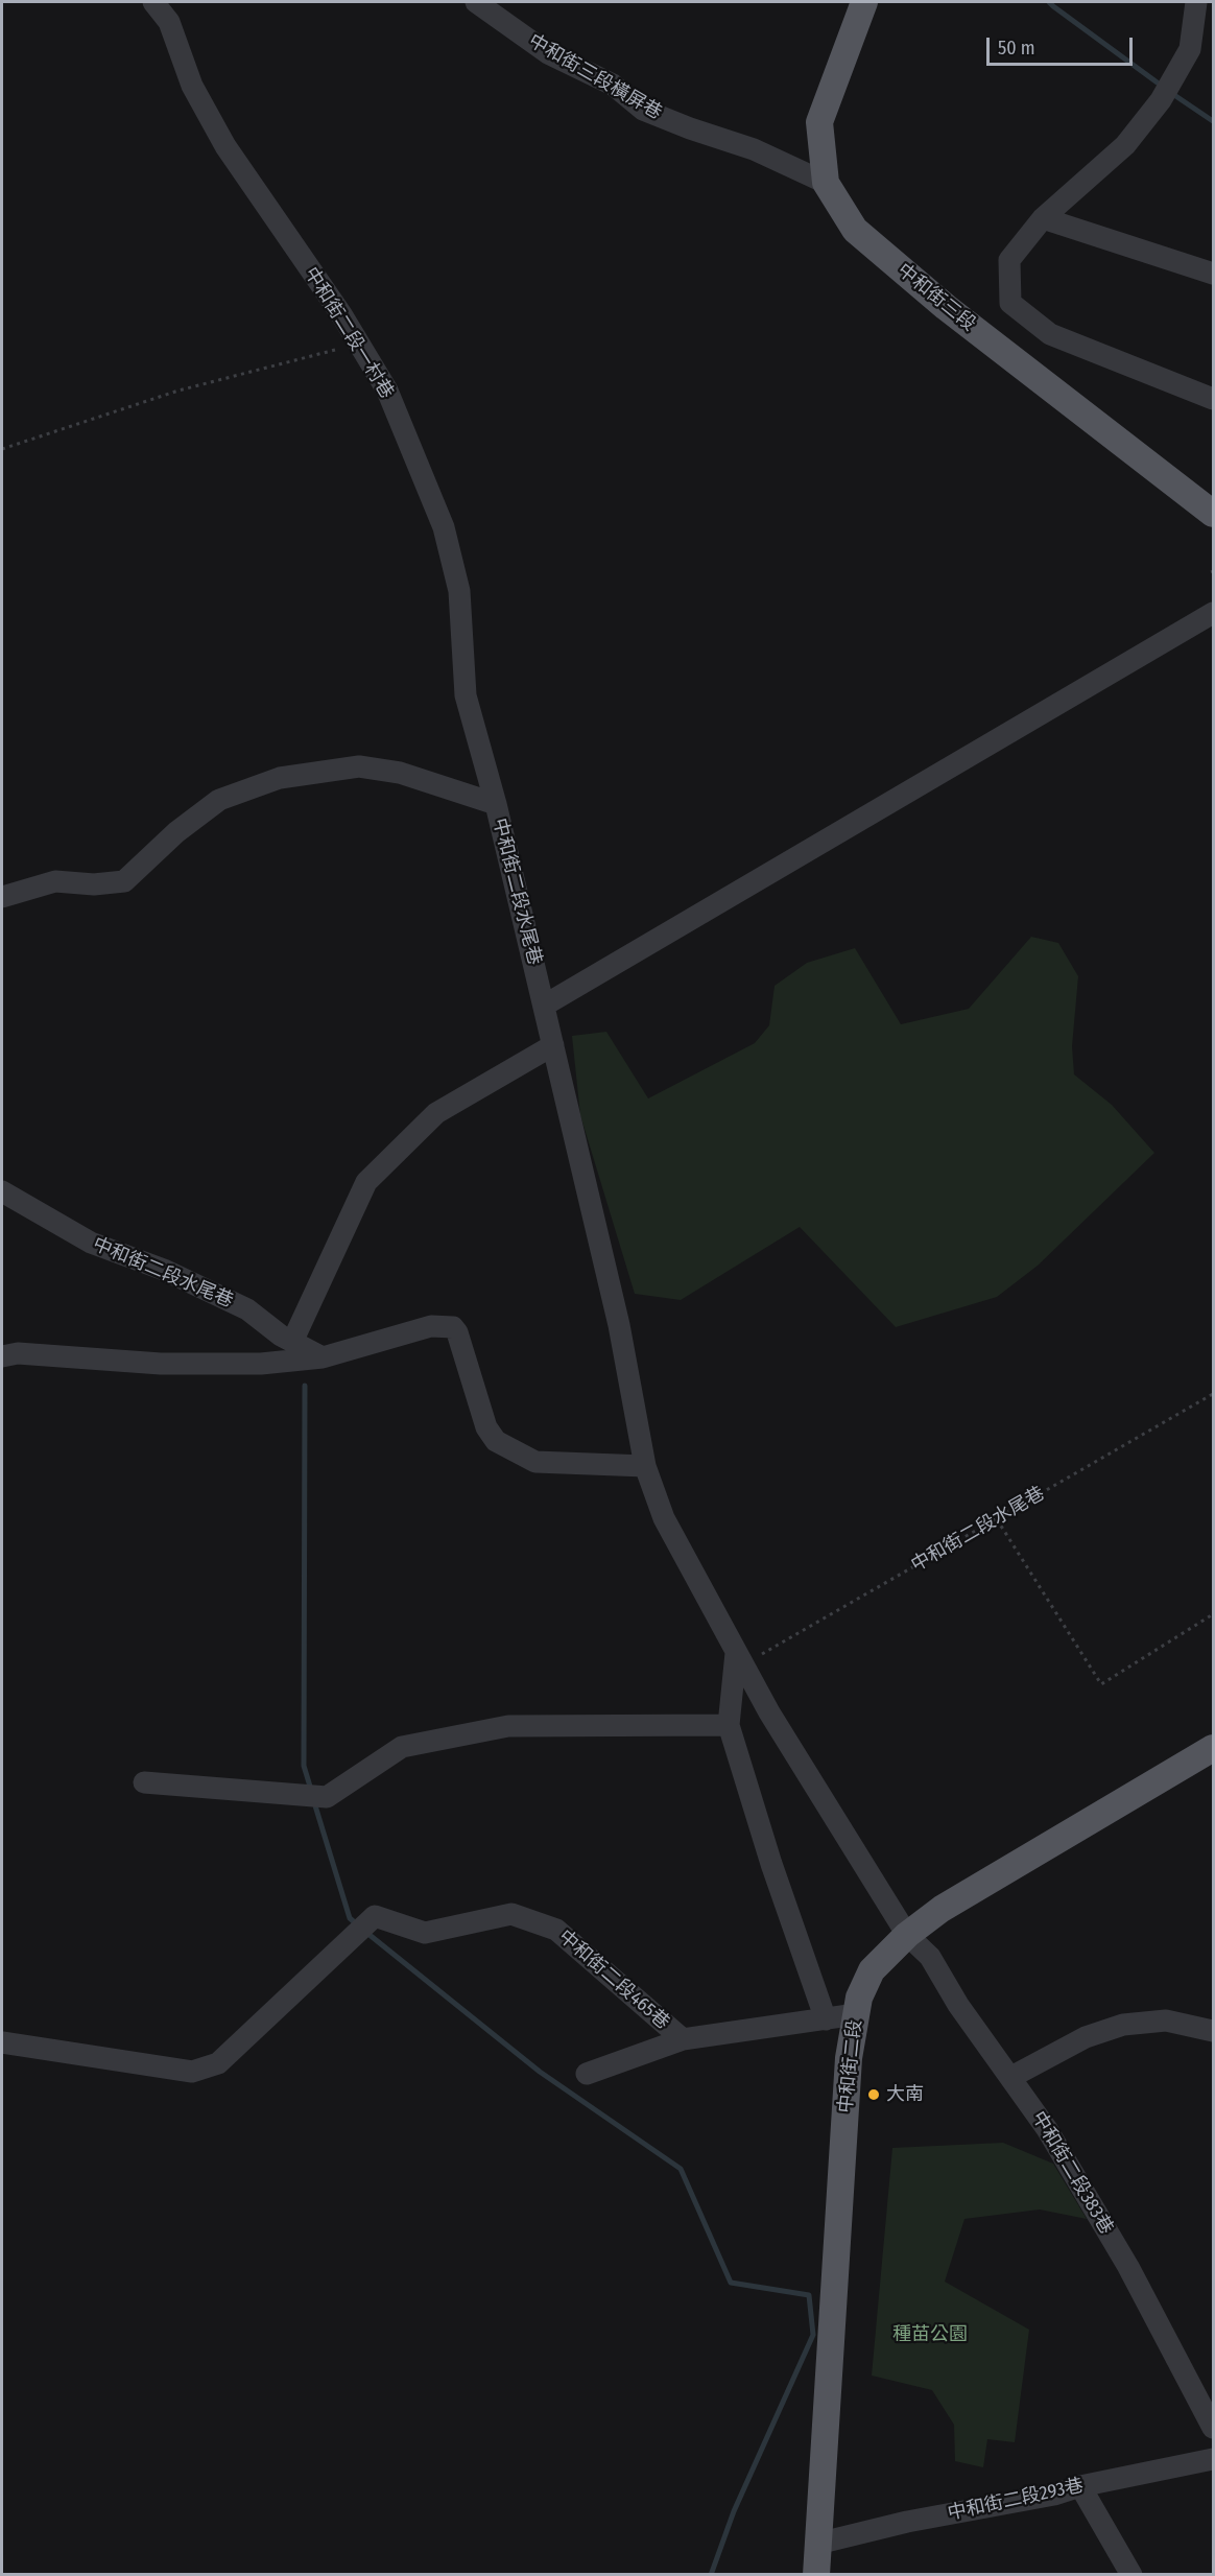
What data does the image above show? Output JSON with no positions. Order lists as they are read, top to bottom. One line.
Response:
{"streets":{"main road":["中和街三段","中和街二段"],"street":["中和街三段橫屏巷","中和街二段一村巷","中和街二段水尾巷","中和街二段465巷","中和街二段383巷","中和街二段293巷"]},"crossings":[["中和街三段橫屏巷","中和街三段"],["中和街二段一村巷","中和街二段水尾巷"],["中和街二段水尾巷","中和街二段"],["中和街二段水尾巷","中和街二段383巷"],["中和街二段465巷","中和街二段"],["中和街二段","中和街二段383巷"],["中和街二段","中和街二段293巷"]],"parks":["種苗公園"],"places":["大南"],"scale_bar":"50 m"}
